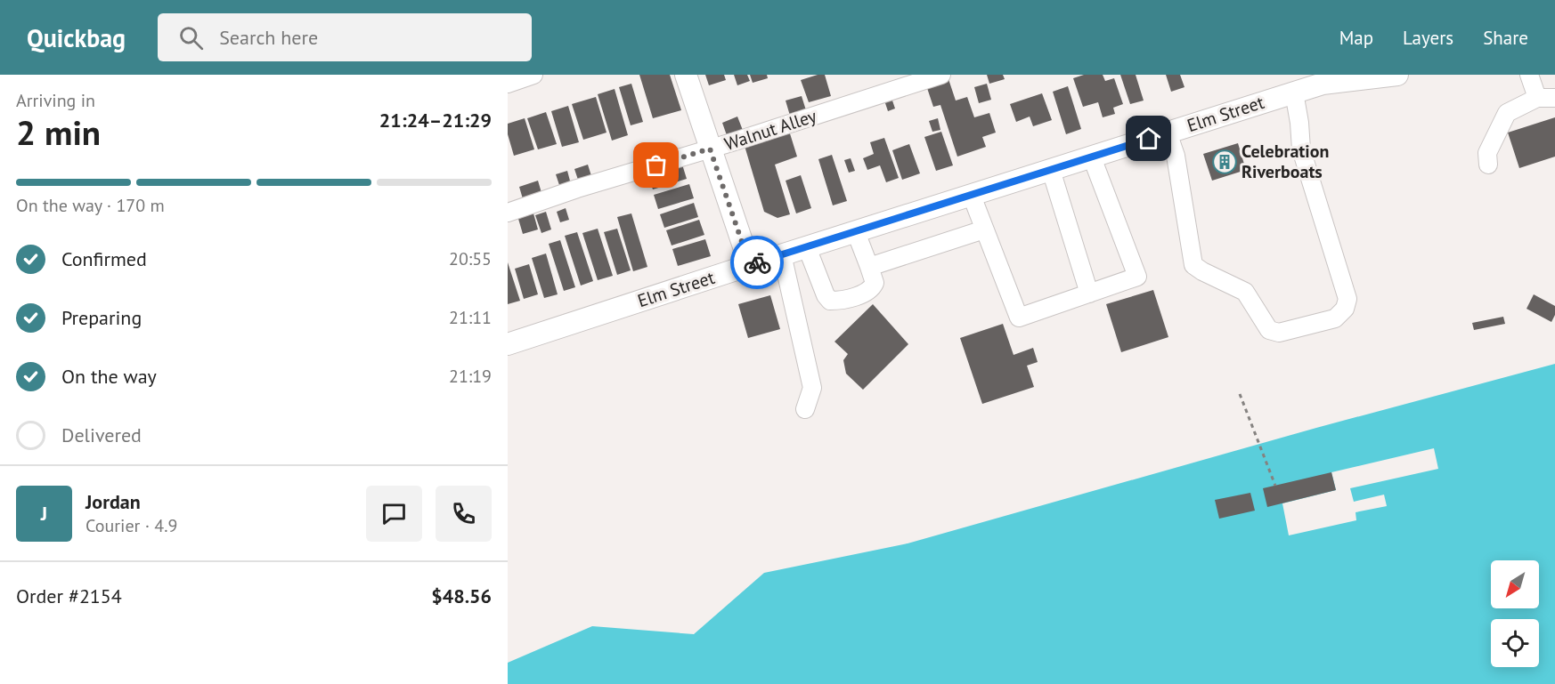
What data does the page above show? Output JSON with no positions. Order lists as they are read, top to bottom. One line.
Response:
{"streets":{"main road":["Elm Street"],"street":["Walnut Alley"]},"places":{"building":["Celebration Riverboats"]},"north":"bottom left","page":{"header":"Quickbag","search":"Search here","nav":["Map","Layers","Share"],"heading":["2 min","Arriving in","21:24–21:29"],"panel":["Jordan","Courier · 4.9","Order #2154","$48.56"],"bar":"On the way · 170 m","list":[["Confirmed","20:55"],["Preparing","21:11"],["On the way","21:19"],"Delivered"],"round":"J"}}
